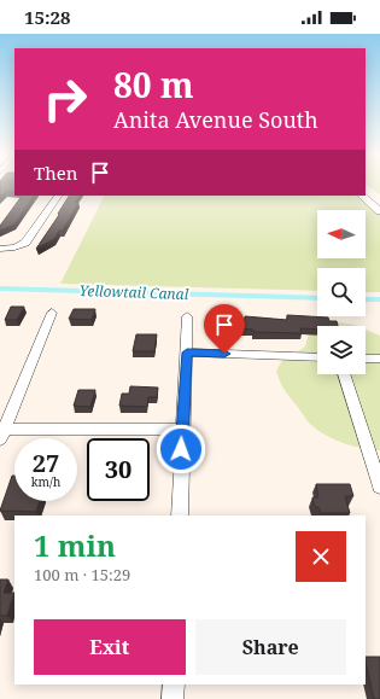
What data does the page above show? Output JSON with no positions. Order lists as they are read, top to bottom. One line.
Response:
{"water":["Yellowtail Canal"],"north":"left","page":{"status":"15:28","turn":["80 m","Anita Avenue South"],"then":"Then","speed":"27 km/h","limit":"30","heading":["1 min","100 m · 15:29"],"buttons":["Exit","Share"]}}
